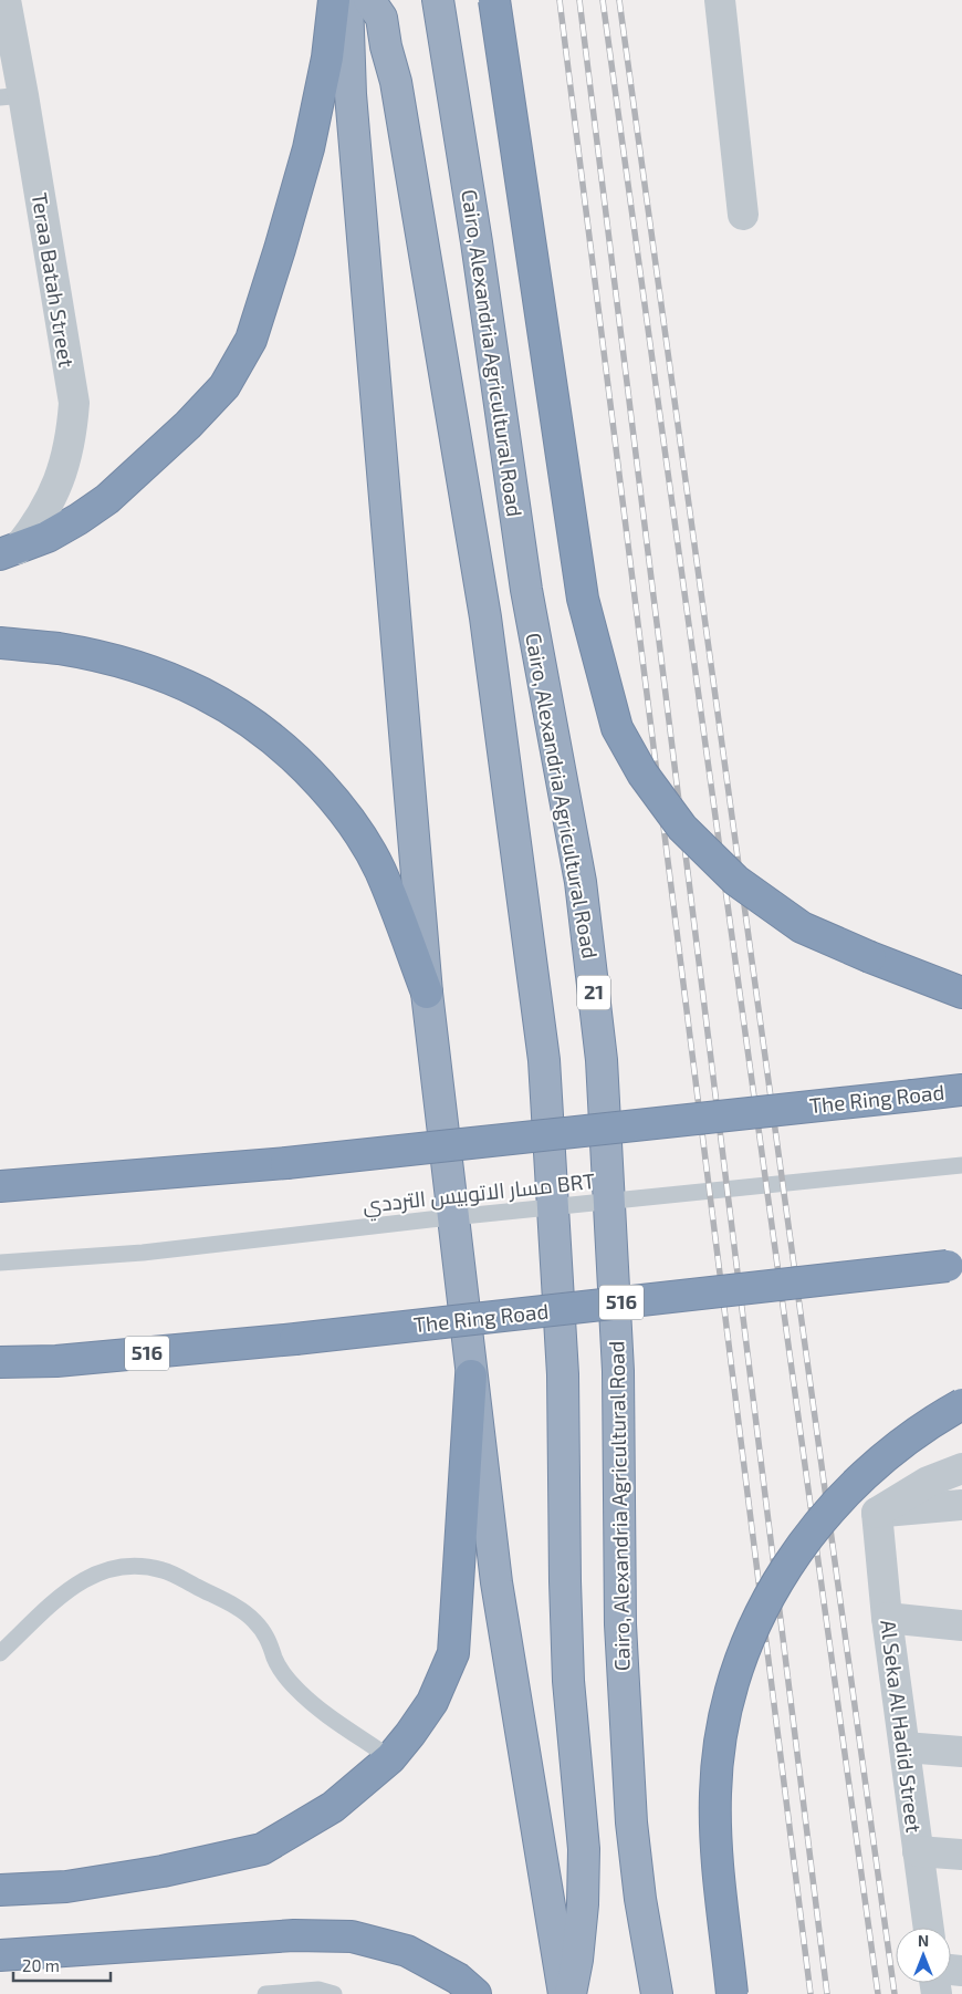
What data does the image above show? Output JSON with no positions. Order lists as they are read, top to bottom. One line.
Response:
{"streets":{"highway":["Cairo, Alexandria Agricultural Road","21","The Ring Road","516"],"street":["Teraa Batah Street","Al Seka Al Hadid Street"],"lane":["مسار الاتوبيس الترددي BRT"]},"scale_bar":"20 m","north":"top"}
